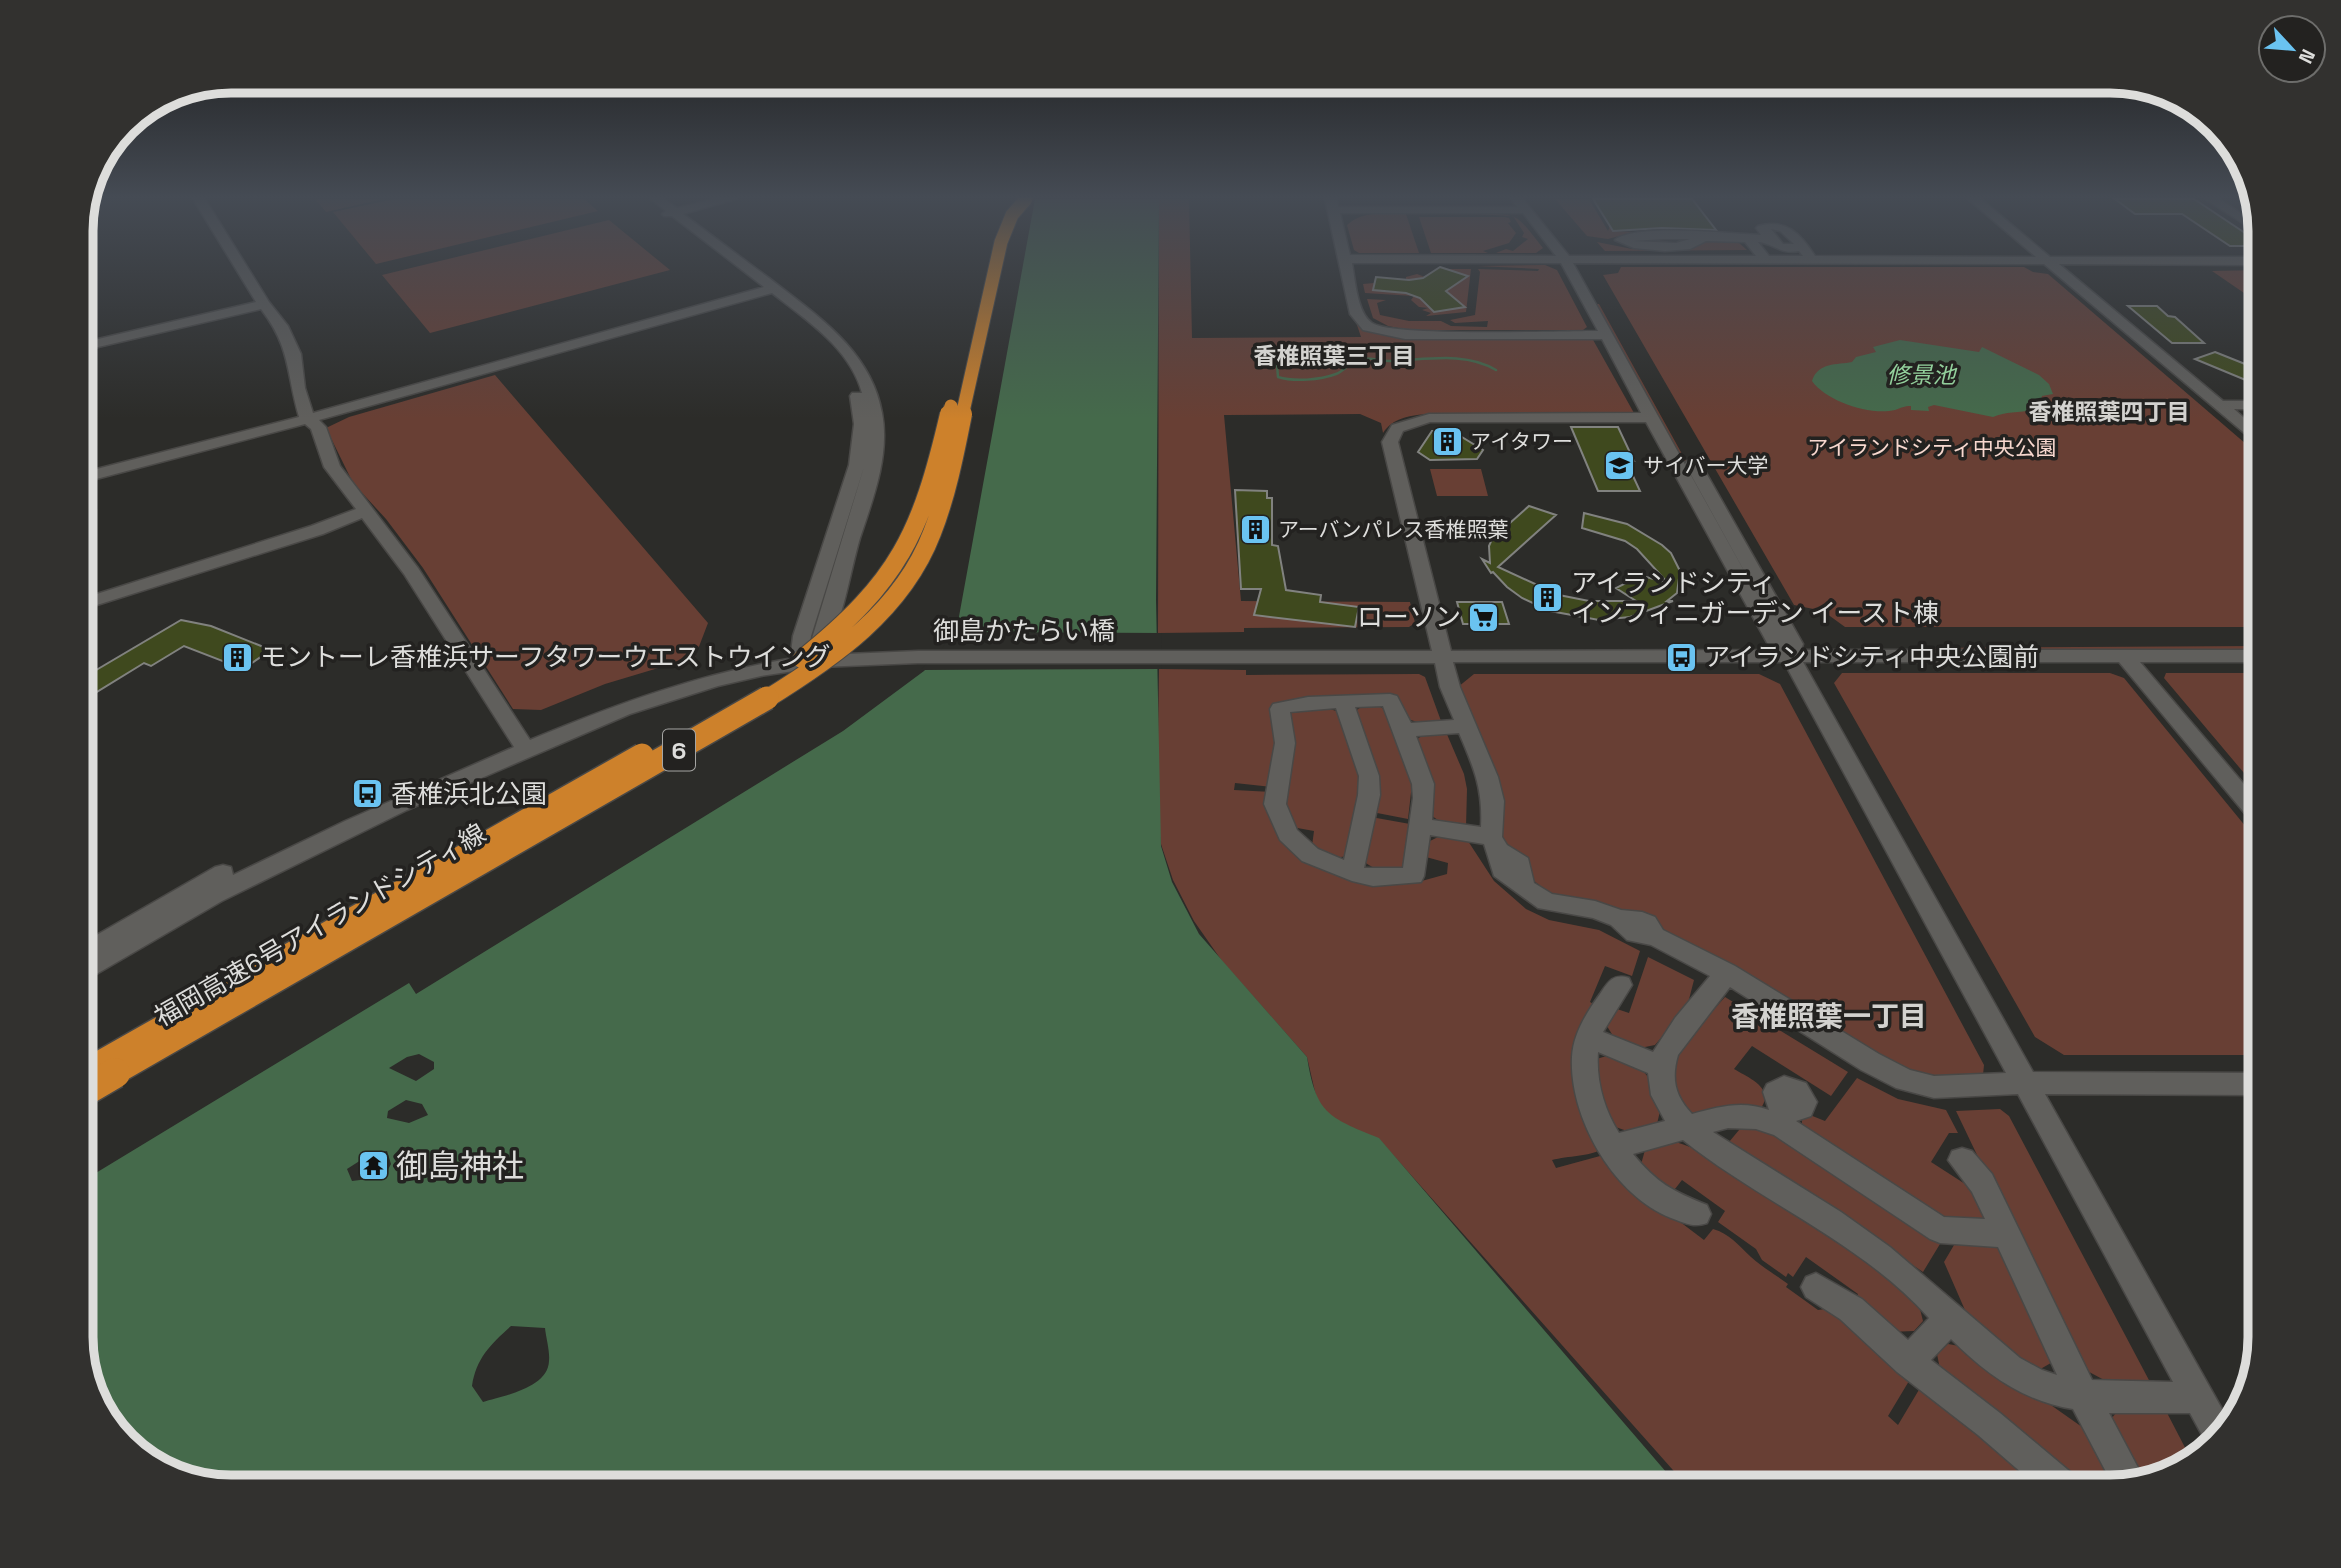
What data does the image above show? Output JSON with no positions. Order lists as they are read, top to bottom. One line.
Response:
{"streets":{"highway":["6","福岡高速6号アイランドシティ線"],"street":["御島かたらい橋"]},"districts":["香椎照葉三丁目","香椎照葉四丁目","香椎照葉一丁目"],"water":["修景池"],"parks":["アイランドシティ中央公園"],"places":{"building":["アイタワー","アーバンパレス香椎照葉","アイランドシティ インフィニガーデン イースト棟","モントーレ香椎浜サーフタワーウエストウイング"],"school or university":["サイバー大学"],"supermarket":["ローソン"],"bus stop":["アイランドシティ中央公園前","香椎浜北公園"],"temple":["御島神社"]},"north":"bottom right"}
